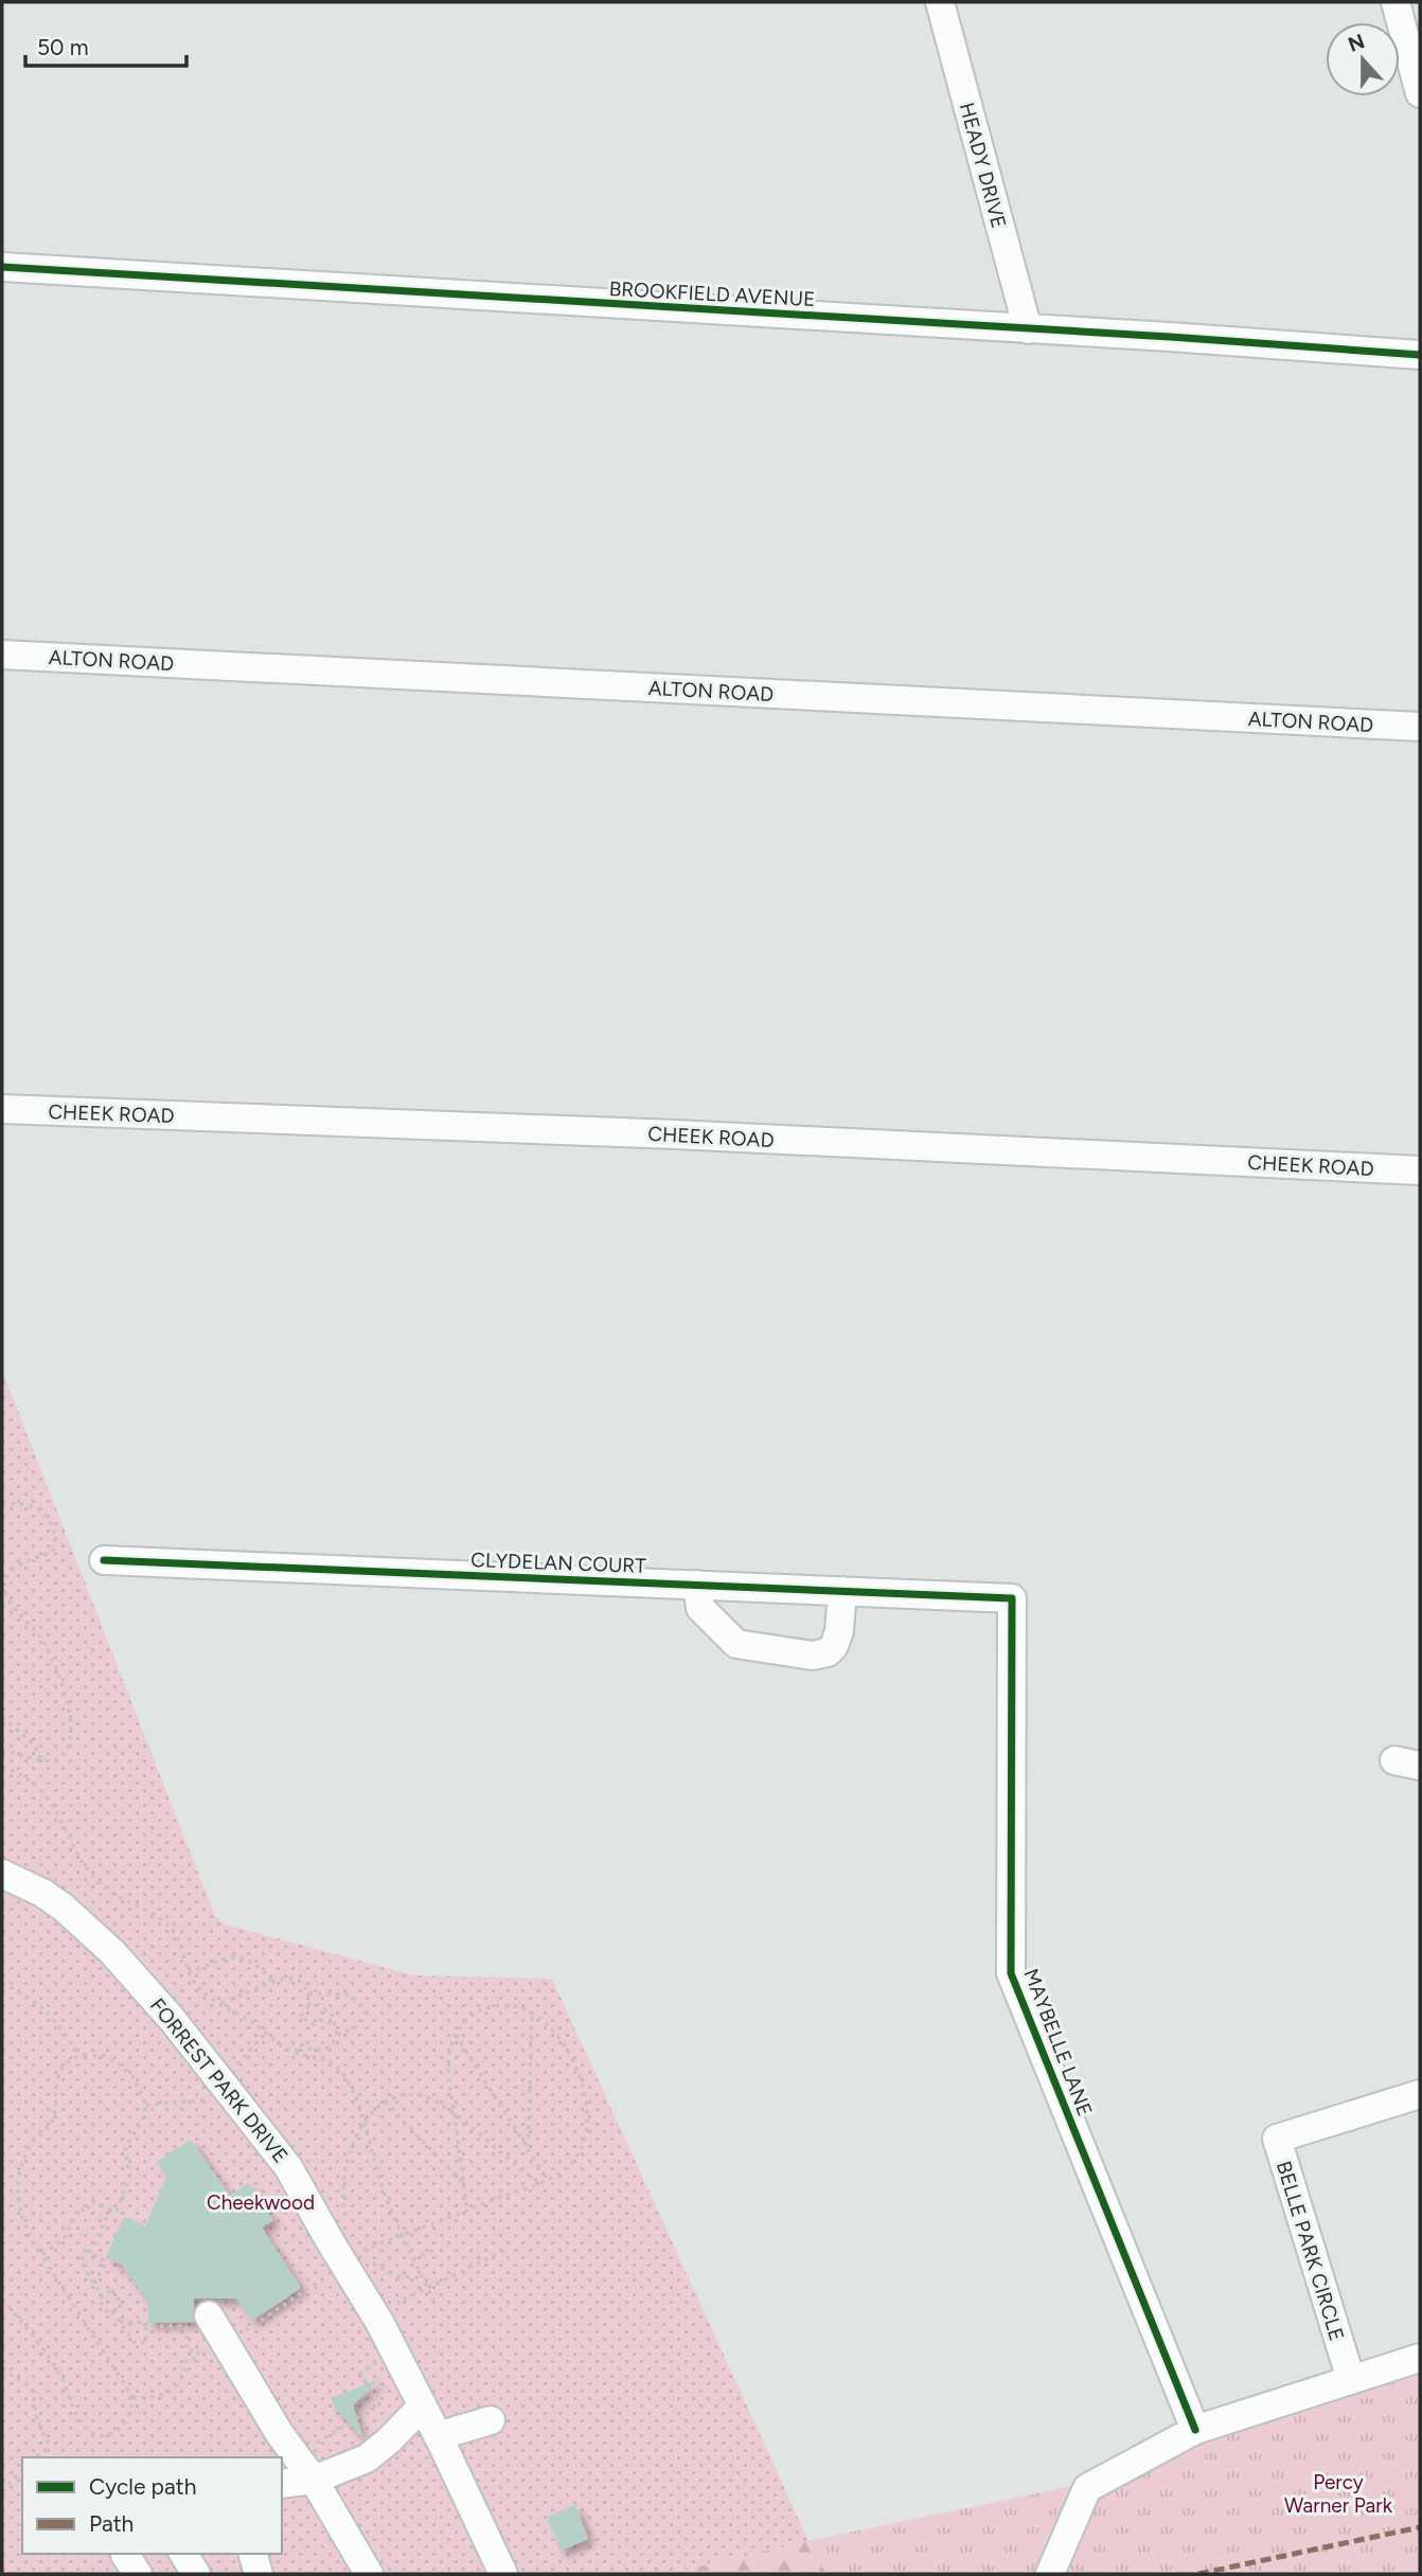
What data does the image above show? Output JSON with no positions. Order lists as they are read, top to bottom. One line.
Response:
{"streets":{"street":["HEADY DRIVE","BROOKFIELD AVENUE","ALTON ROAD","CHEEK ROAD","CLYDELAN COURT","MAYBELLE LANE","FORREST PARK DRIVE","BELLE PARK CIRCLE"]},"crossings":[["HEADY DRIVE","BROOKFIELD AVENUE"],["CLYDELAN COURT","MAYBELLE LANE"]],"parks":["Cheekwood","Percy Warner Park"],"legend":["Cycle path","Path"],"scale_bar":"50 m","north":"top"}
